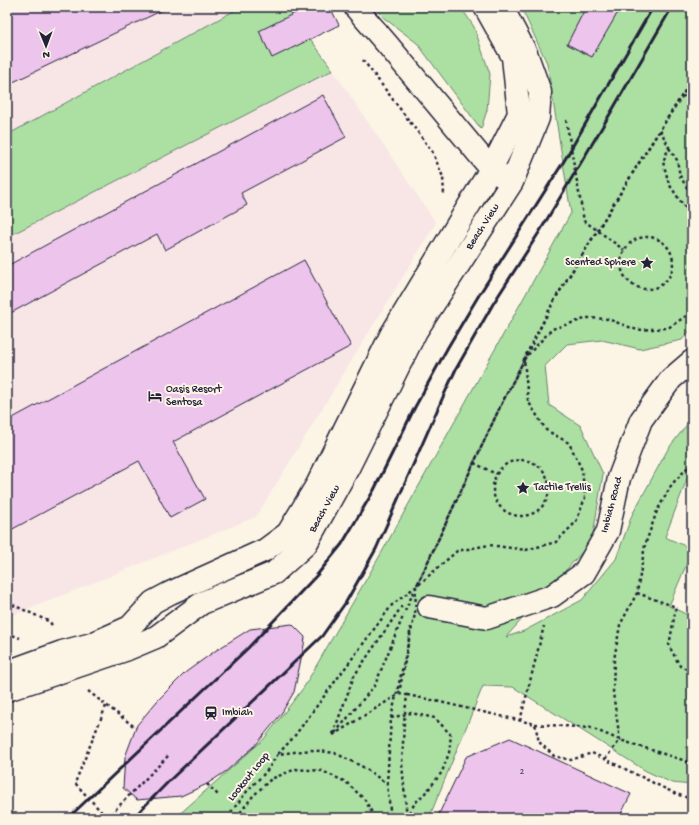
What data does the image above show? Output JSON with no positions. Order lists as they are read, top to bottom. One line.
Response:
{"streets":{"lane":["Beach View","Imbiah Road"],"path":["Lookout Loop"]},"places":{"place":["Scented Sphere","Tactile Trellis"],"hotel":["Oasis Resort Sentosa"],"station":["Imbiah"]},"house_numbers":["2"],"north":"bottom"}
